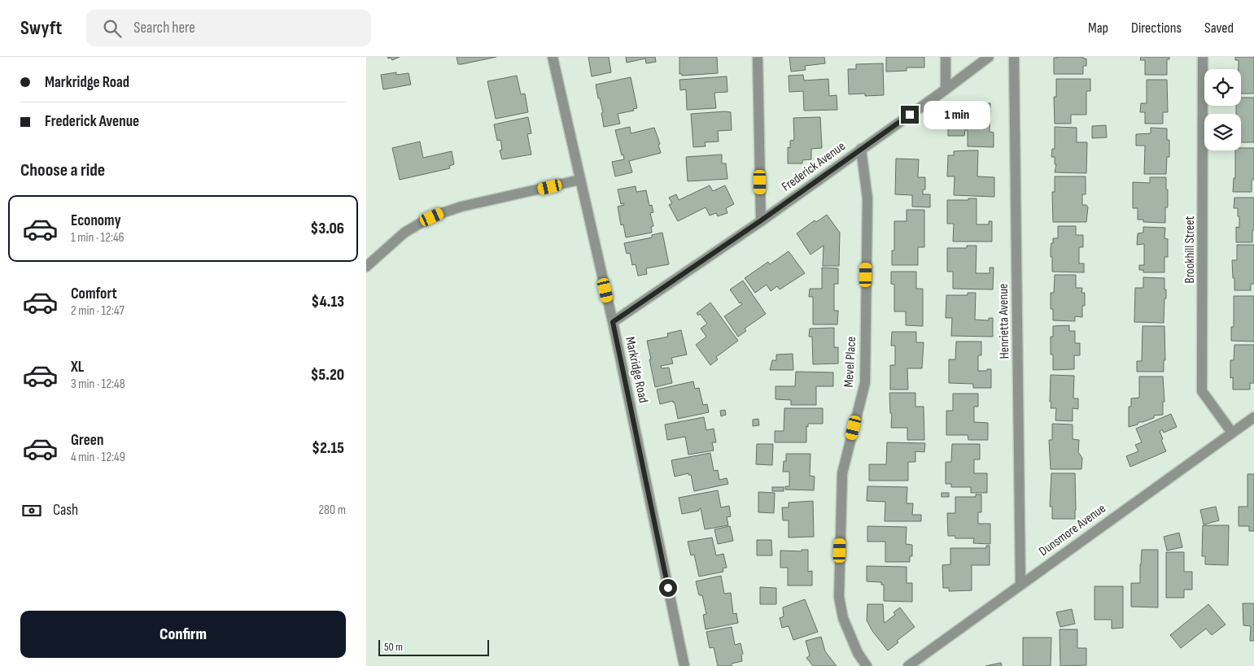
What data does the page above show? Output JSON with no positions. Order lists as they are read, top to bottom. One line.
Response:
{"streets":{"street":["Frederick Avenue","Brookhill Street","Henrietta Avenue","Mevel Place","Markridge Road","Dunsmore Avenue"]},"crossings":[["Frederick Avenue","Mevel Place"],["Frederick Avenue","Markridge Road"],["Brookhill Street","Dunsmore Avenue"],["Henrietta Avenue","Dunsmore Avenue"]],"scale_bar":"50 m","page":{"header":"Swyft","search":"Search here","nav":["Map","Directions","Saved"],"banner":["Markridge Road","Frederick Avenue"],"bubble":"1 min","heading":"Choose a ride","list":[{"name":"Economy","note":"1 min · 12:46","value":"$3.06"},{"name":"Comfort","note":"2 min · 12:47","value":"$4.13"},{"name":"XL","note":"3 min · 12:48","value":"$5.20"},{"name":"Green","note":"4 min · 12:49","value":"$2.15"}],"pay":["Cash","280 m"],"buttons":"Confirm","scale":"50 m"}}
